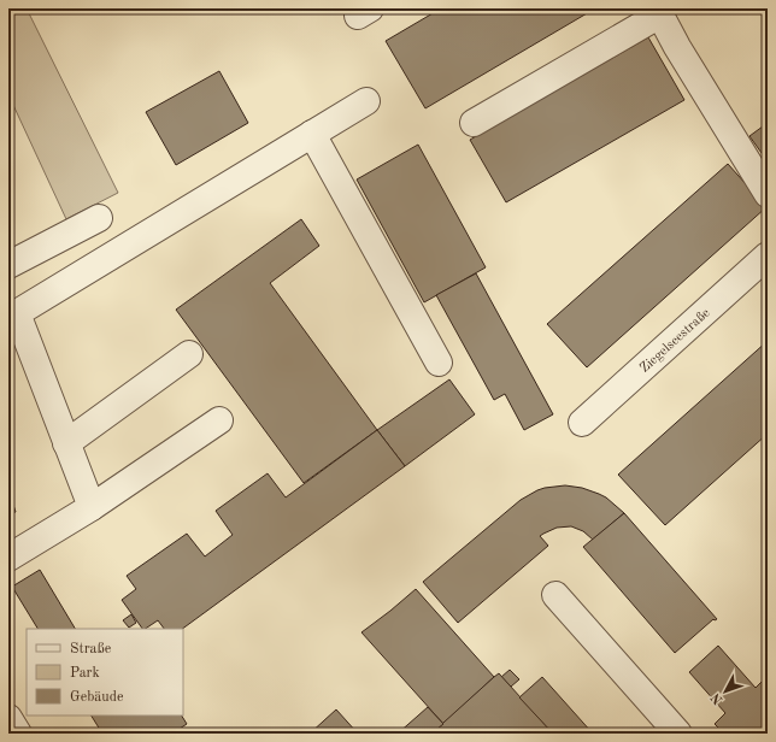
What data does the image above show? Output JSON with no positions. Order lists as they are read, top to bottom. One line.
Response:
{"streets":{"street":["Ziegelseestraße"]},"legend":["Straße","Park","Gebäude"],"north":"bottom left"}
